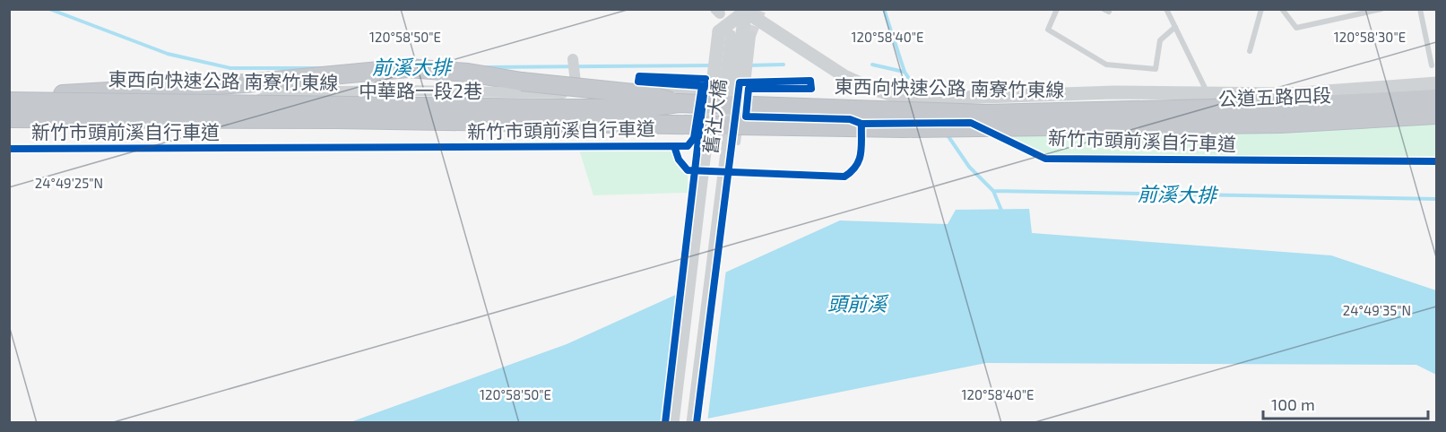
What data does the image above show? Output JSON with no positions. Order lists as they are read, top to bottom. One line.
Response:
{"streets":{"highway":["東西向快速公路 南寮竹東線"],"street":["中華路一段2巷","公道五路四段","舊社大橋"],"cycle path":["新竹市頭前溪自行車道"]},"water":["前溪大排","頭前溪"],"scale_bar":"100 m","coordinates":["120°58'50\"E","120°58'40\"E","120°58'30\"E","24°49'25\"N","24°49'35\"N"]}
